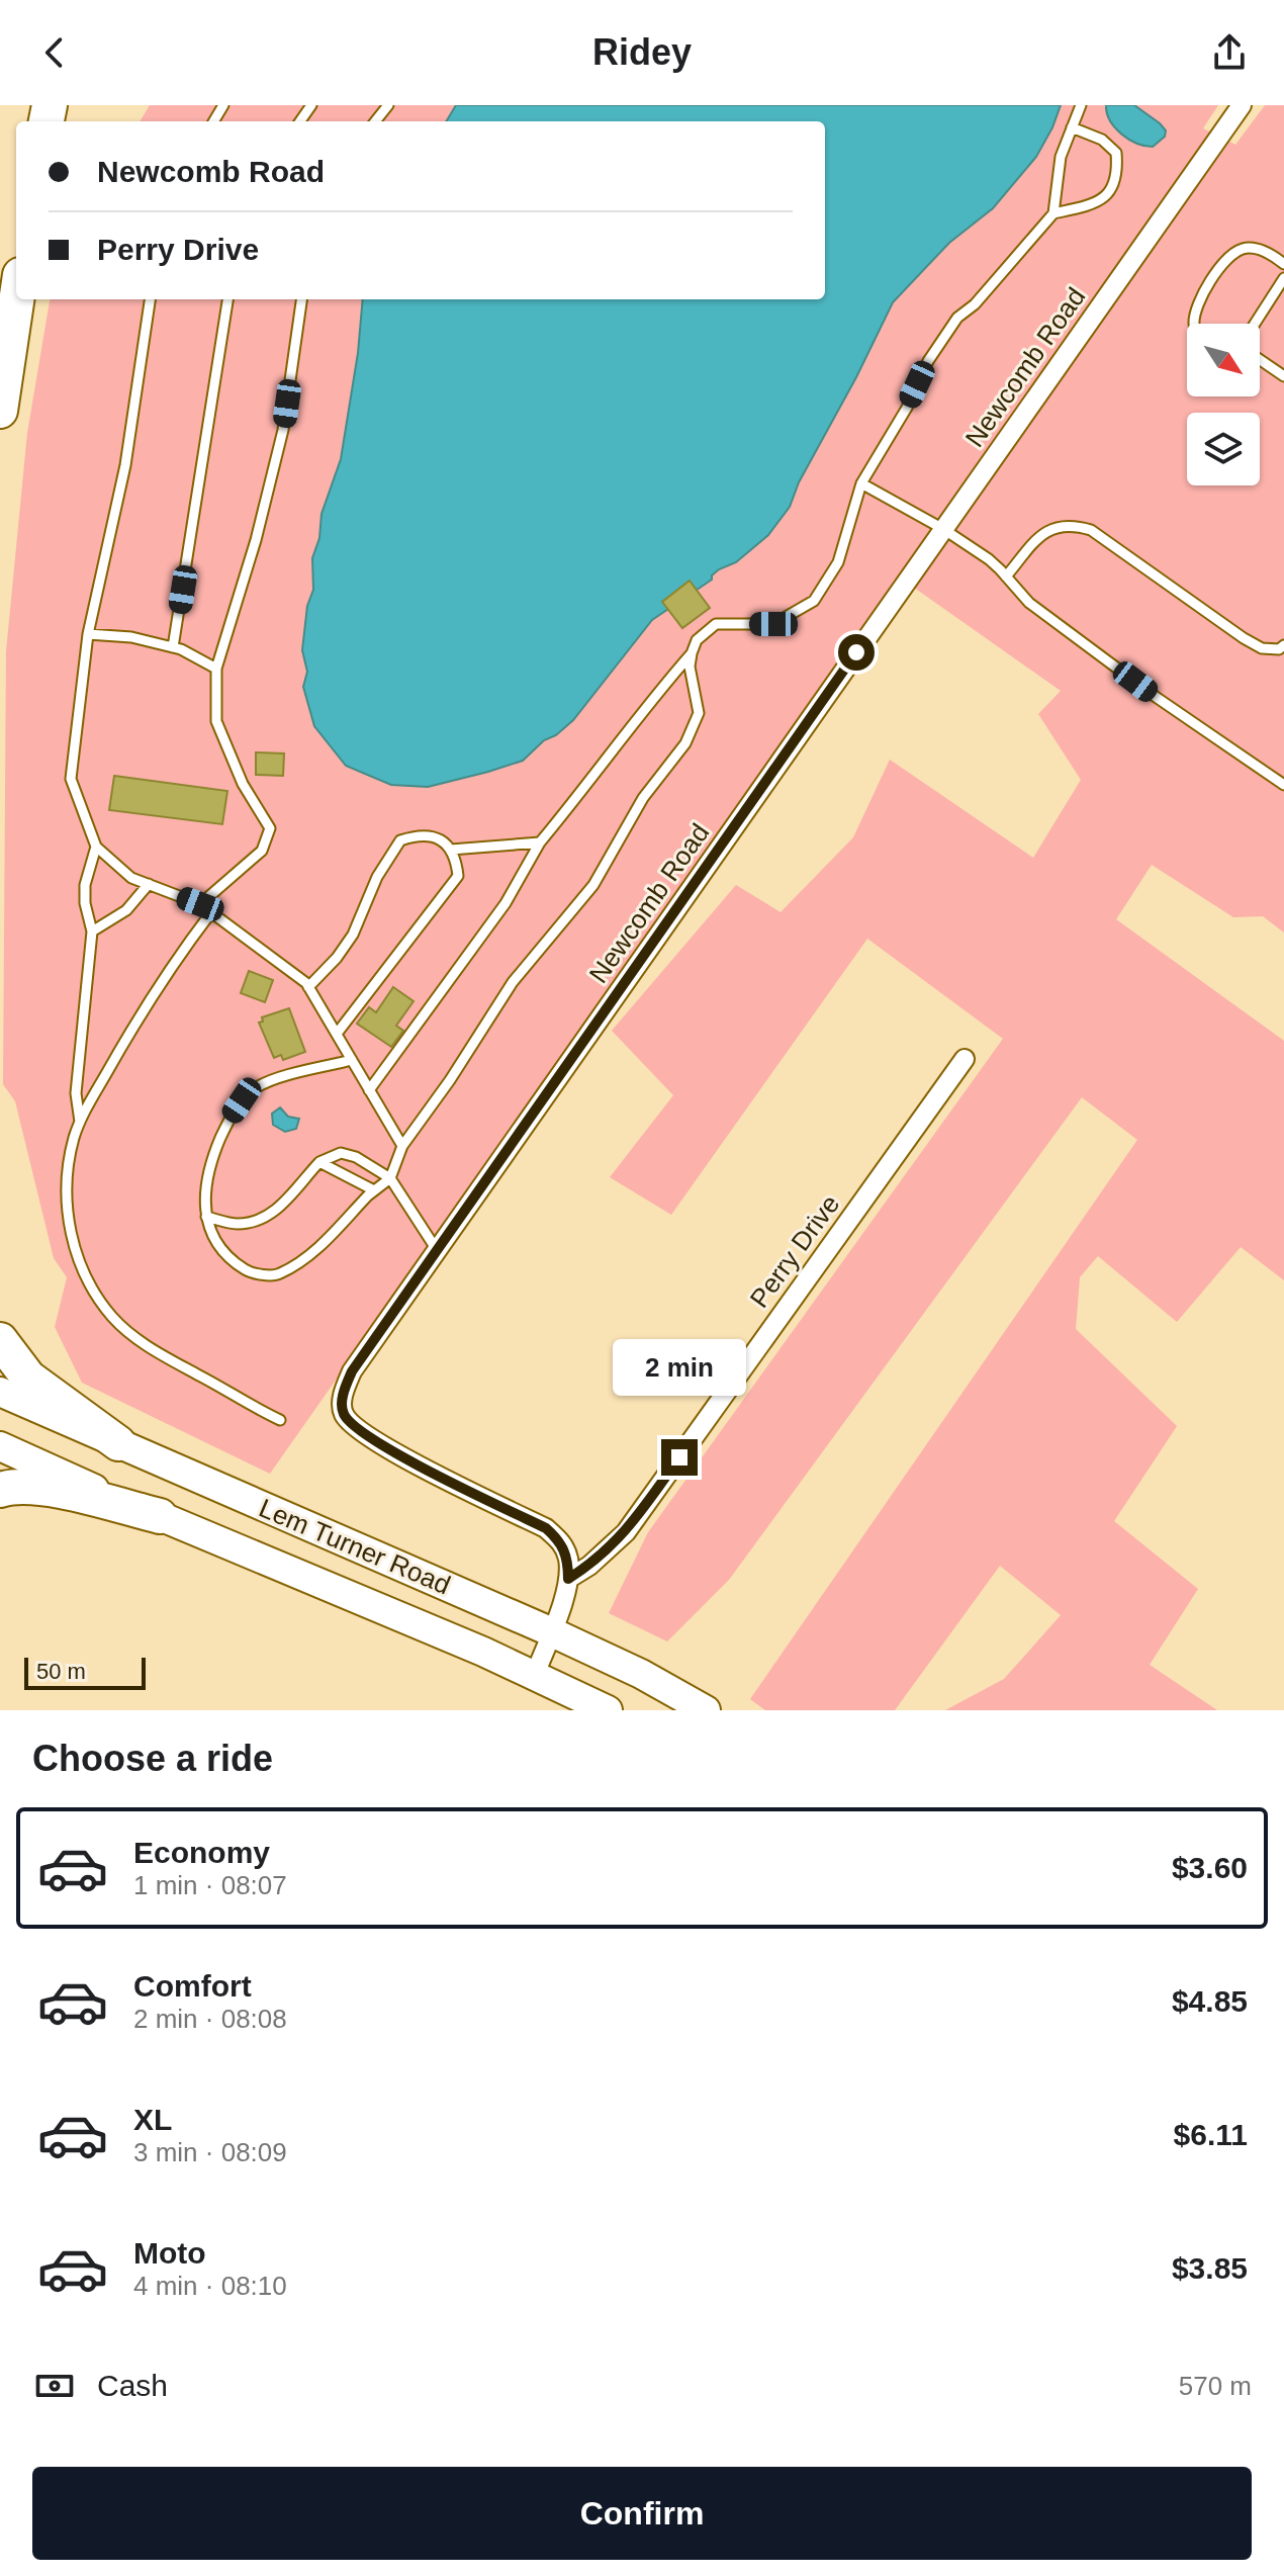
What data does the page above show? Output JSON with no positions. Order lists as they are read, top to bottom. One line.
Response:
{"streets":{"main road":["Lem Turner Road"],"street":["Newcomb Road","Perry Drive"]},"crossings":[["Newcomb Road","Perry Drive"]],"scale_bar":"50 m","north":"bottom right","page":{"header":"Ridey","banner":["Newcomb Road","Perry Drive"],"bubble":"2 min","scale":"50 m","heading":"Choose a ride","list":[{"name":"Economy","note":"1 min · 08:07","value":"$3.60"},{"name":"Comfort","note":"2 min · 08:08","value":"$4.85"},{"name":"XL","note":"3 min · 08:09","value":"$6.11"},{"name":"Moto","note":"4 min · 08:10","value":"$3.85"}],"pay":["Cash","570 m"],"buttons":"Confirm"}}
